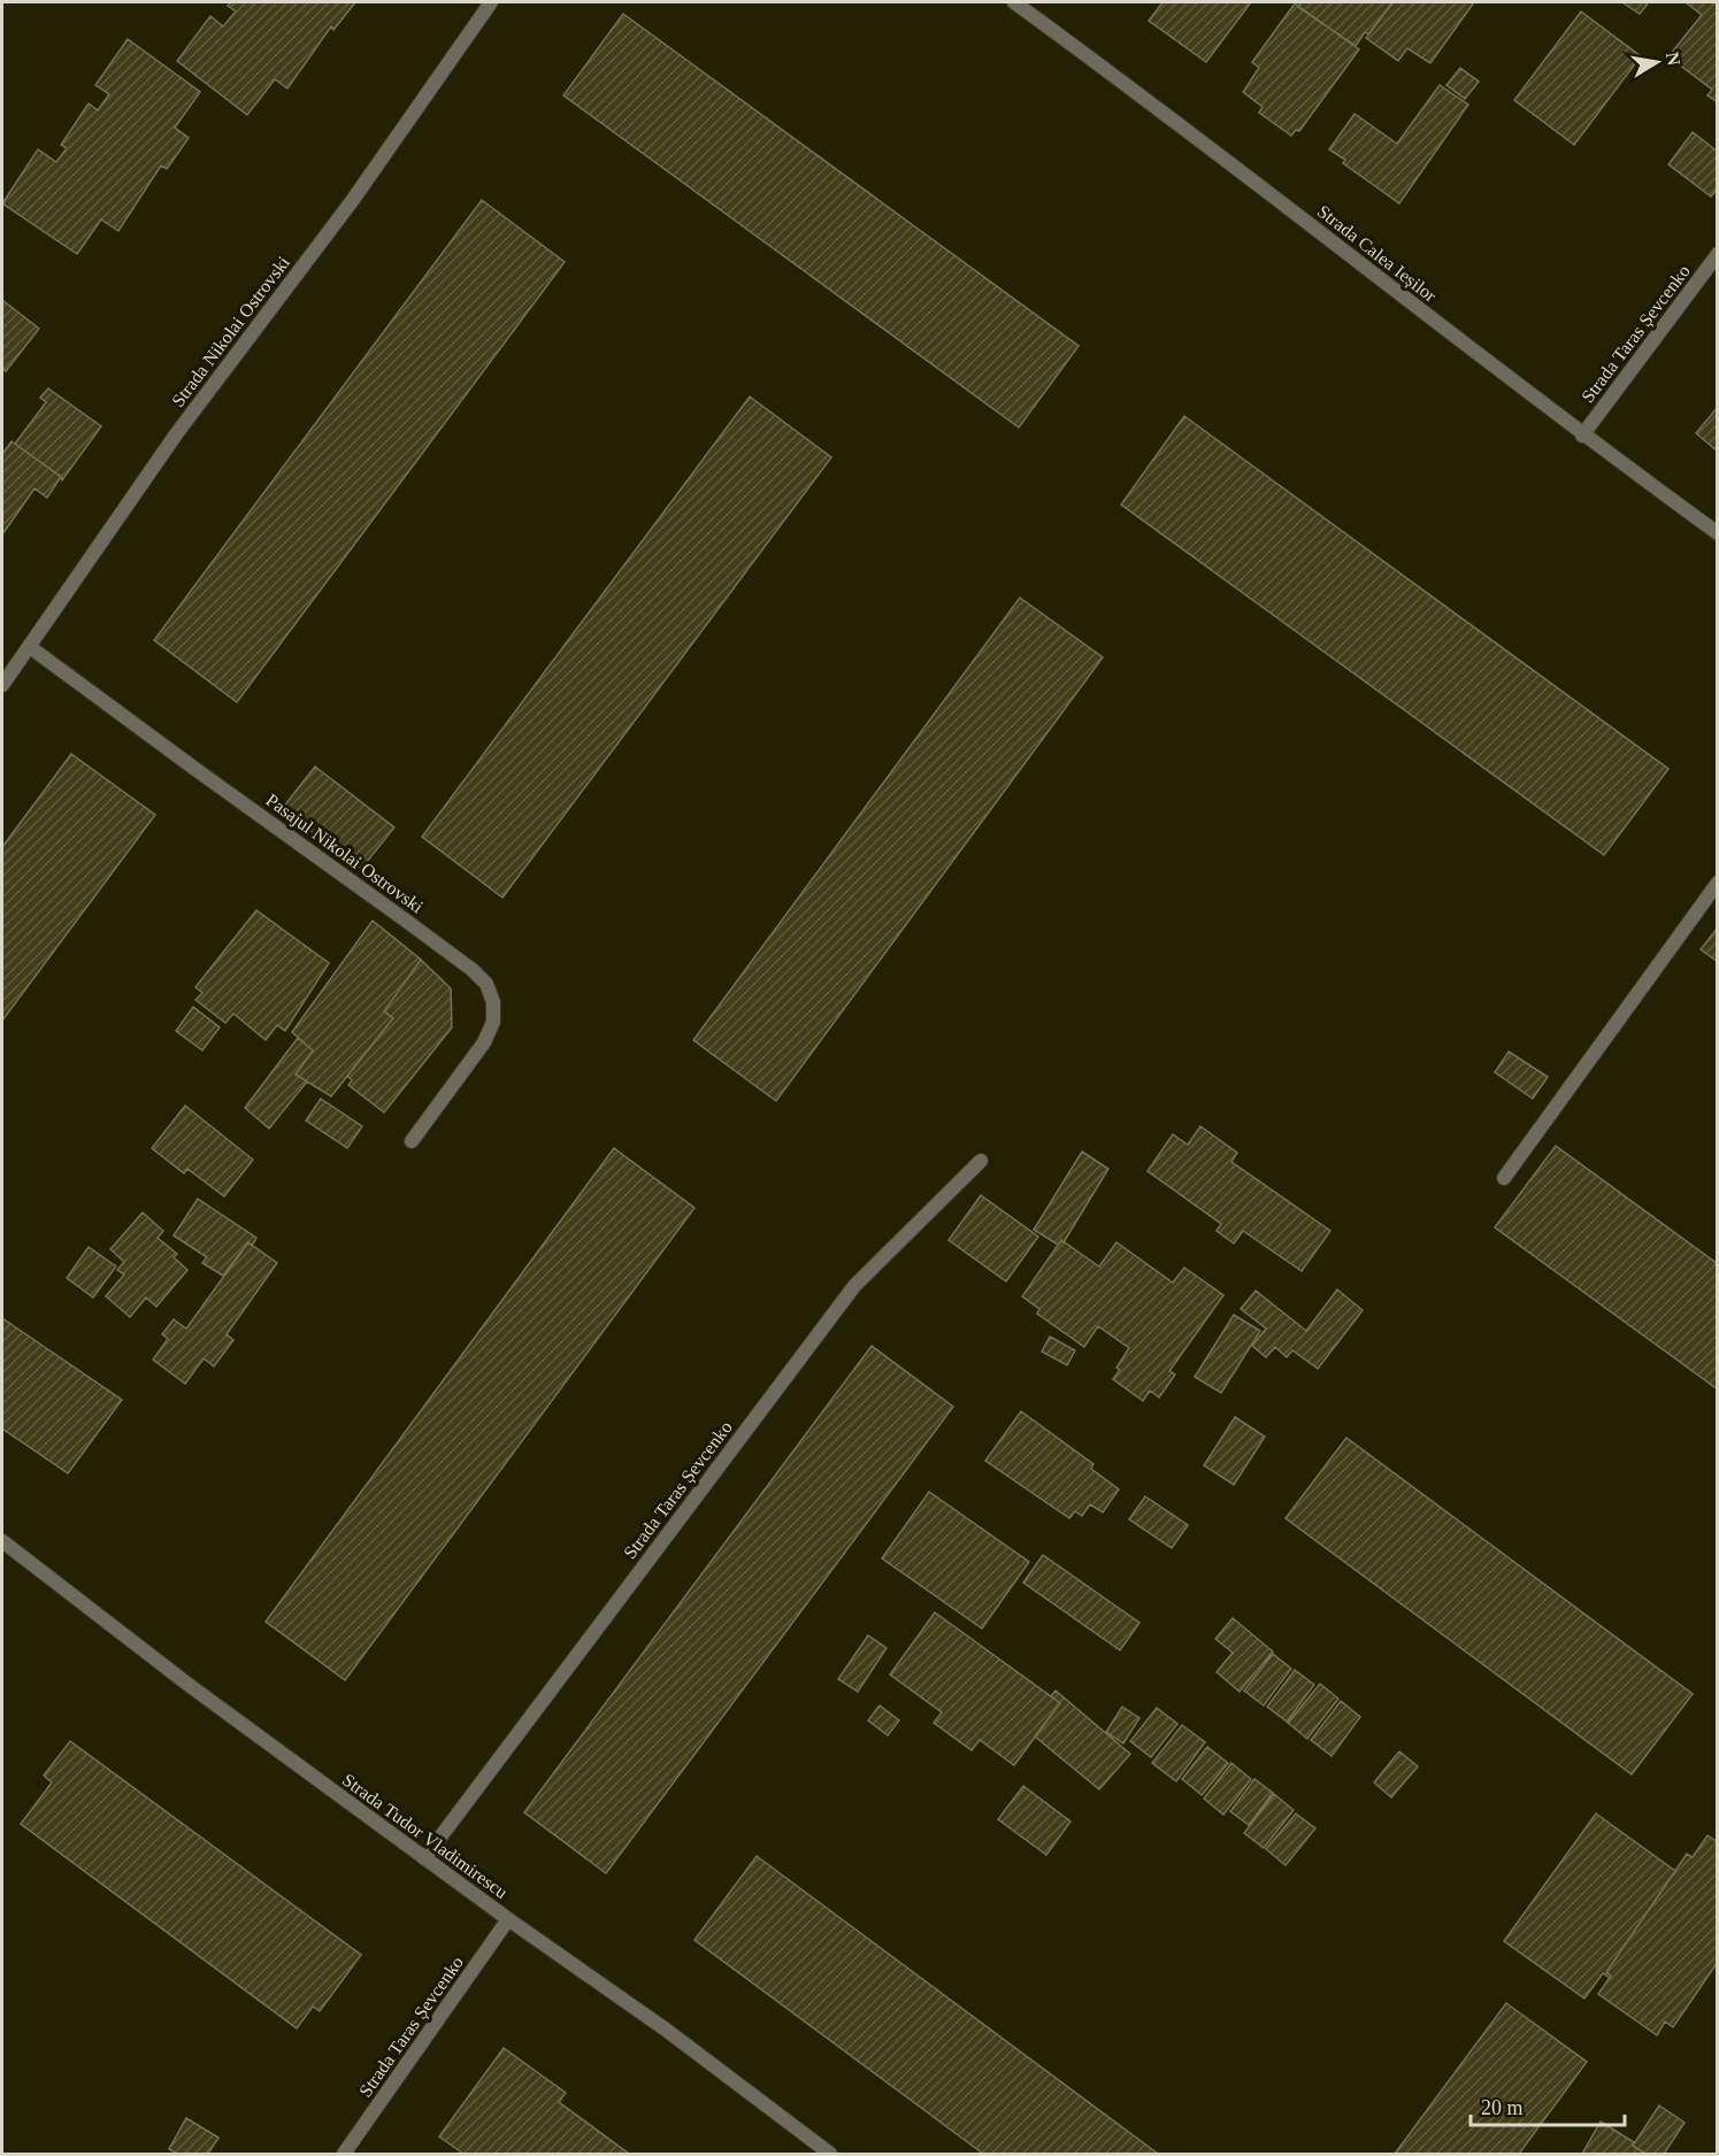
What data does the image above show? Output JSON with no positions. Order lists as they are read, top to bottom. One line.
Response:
{"streets":{"street":["Strada Calea Ieșilor","Strada Nikolai Ostrovski","Strada Taras Șevcenko","Pasajul Nikolai Ostrovski","Strada Tudor Vladimirescu"]},"crossings":[["Strada Calea Ieșilor","Strada Taras Șevcenko"],["Strada Nikolai Ostrovski","Pasajul Nikolai Ostrovski"],["Strada Taras Șevcenko","Strada Tudor Vladimirescu"]],"scale_bar":"20 m","north":"right"}
